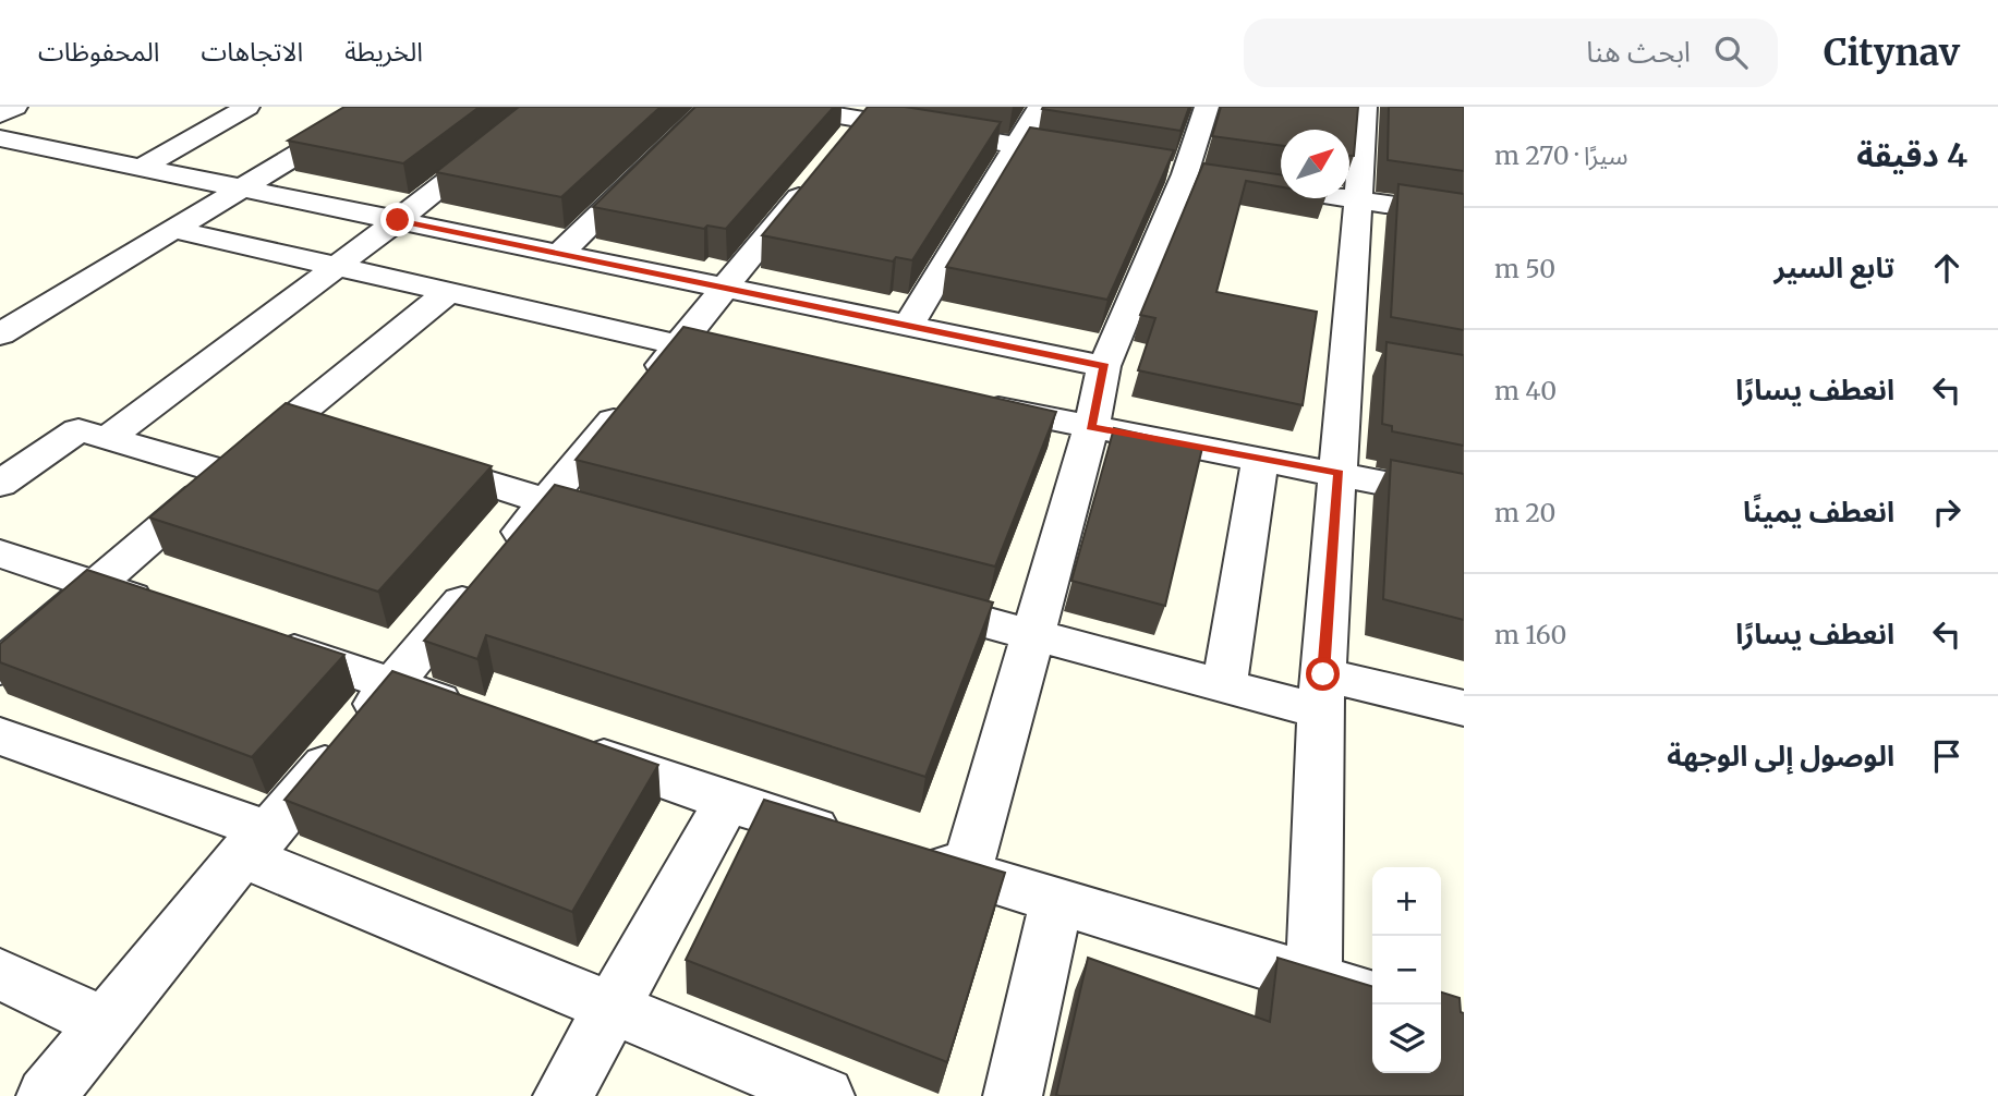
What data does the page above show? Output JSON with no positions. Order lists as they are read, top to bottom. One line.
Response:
{"north":"top right","page":{"header":"Citynav","search":"ابحث هنا","nav":["الخريطة","الاتجاهات","المحفوظات"],"heading":["4 دقيقة","سيرًا · 270 m"],"list":[["تابع السير","50 m"],["انعطف يسارًا","40 m"],["انعطف يمينًا","20 m"],["انعطف يسارًا","160 m"],"الوصول إلى الوجهة"],"map_buttons":["+","−"]}}
